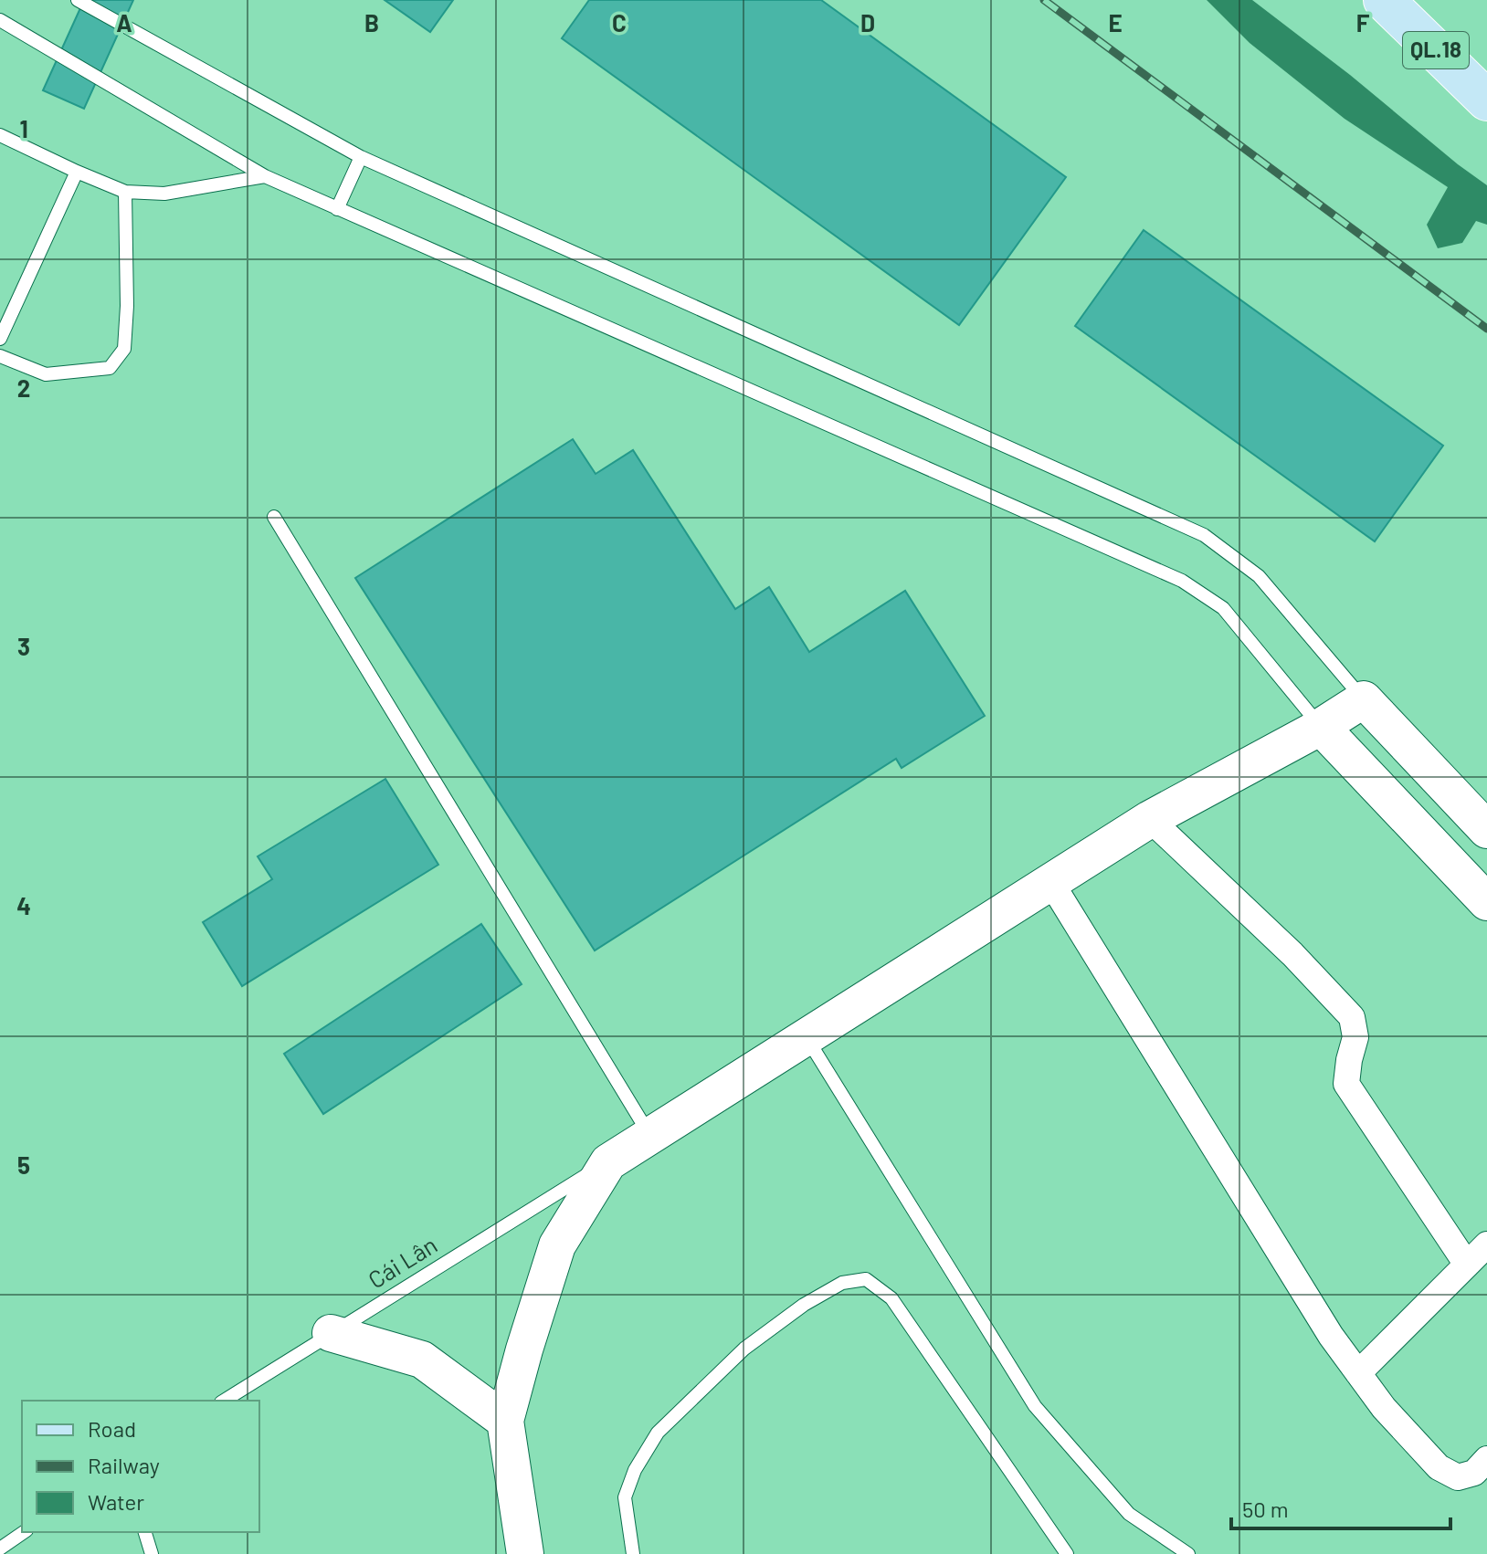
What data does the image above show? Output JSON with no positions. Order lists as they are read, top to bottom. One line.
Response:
{"streets":{"main road":["QL.18"],"lane":["Cái Lân"]},"legend":["Road","Railway","Water"],"scale_bar":"50 m","grid":{"columns":["A","B","C","D","E","F"],"rows":["1","2","3","4","5"]}}
